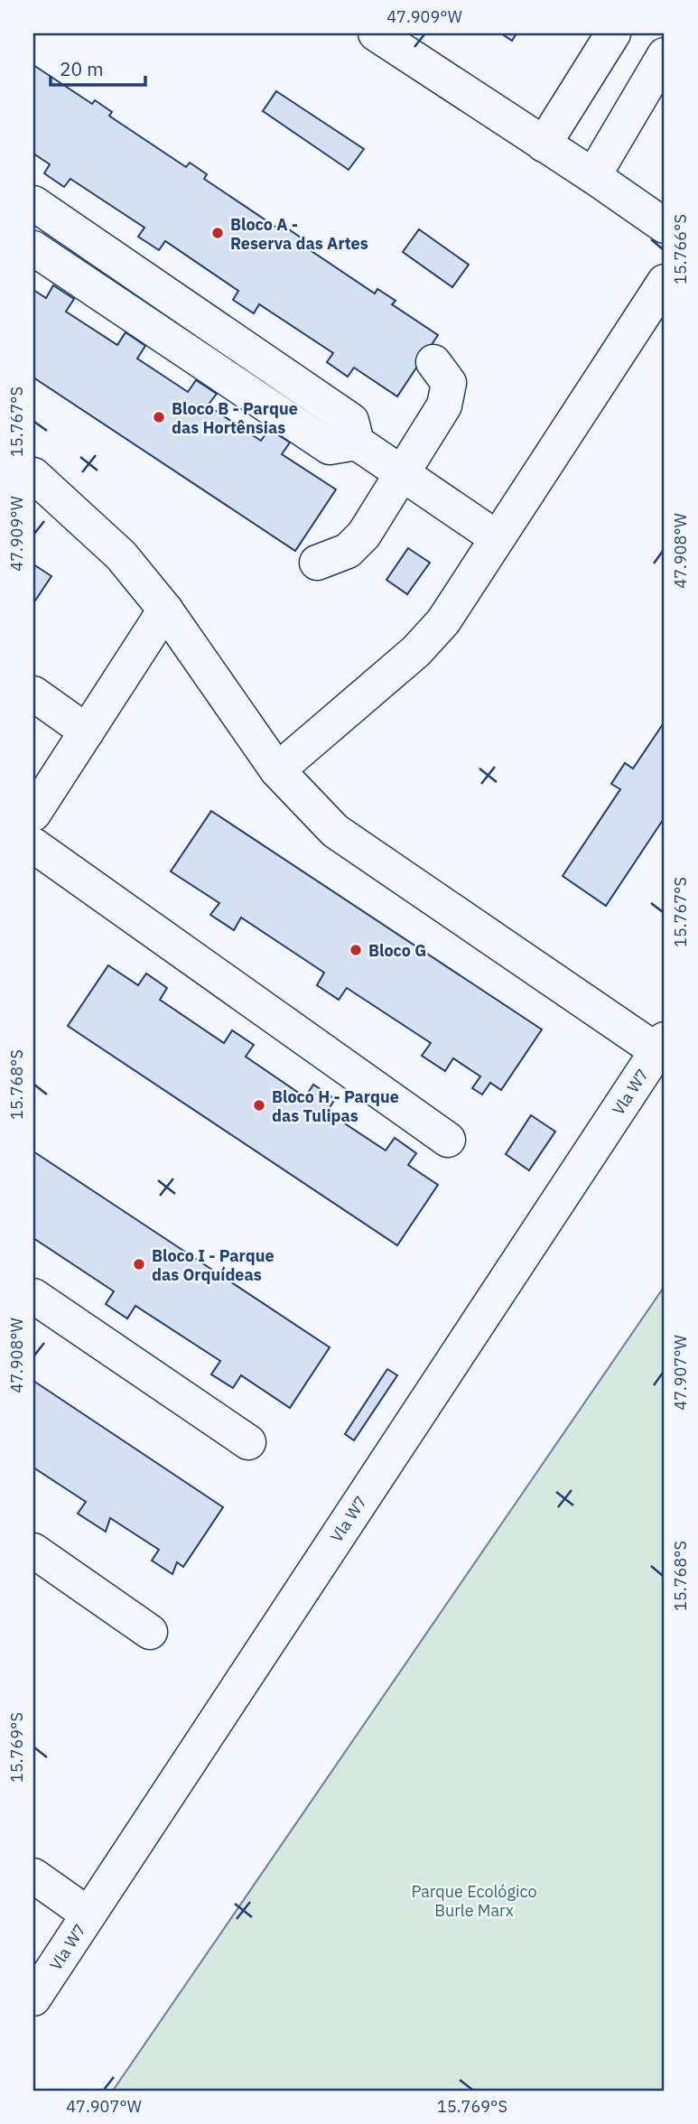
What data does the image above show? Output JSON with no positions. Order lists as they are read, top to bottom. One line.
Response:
{"streets":{"street":["Vla W7"]},"parks":["Parque Ecológico Burle Marx"],"places":["Bloco A - Reserva das Artes","Bloco B - Parque das Hortênsias","Bloco G","Bloco H - Parque das Tulipas","Bloco I - Parque das Orquídeas"],"scale_bar":"20 m","coordinates":["47.909°W","15.766°S","15.767°S","47.908°W","15.768°S","47.907°W","15.769°S"]}
